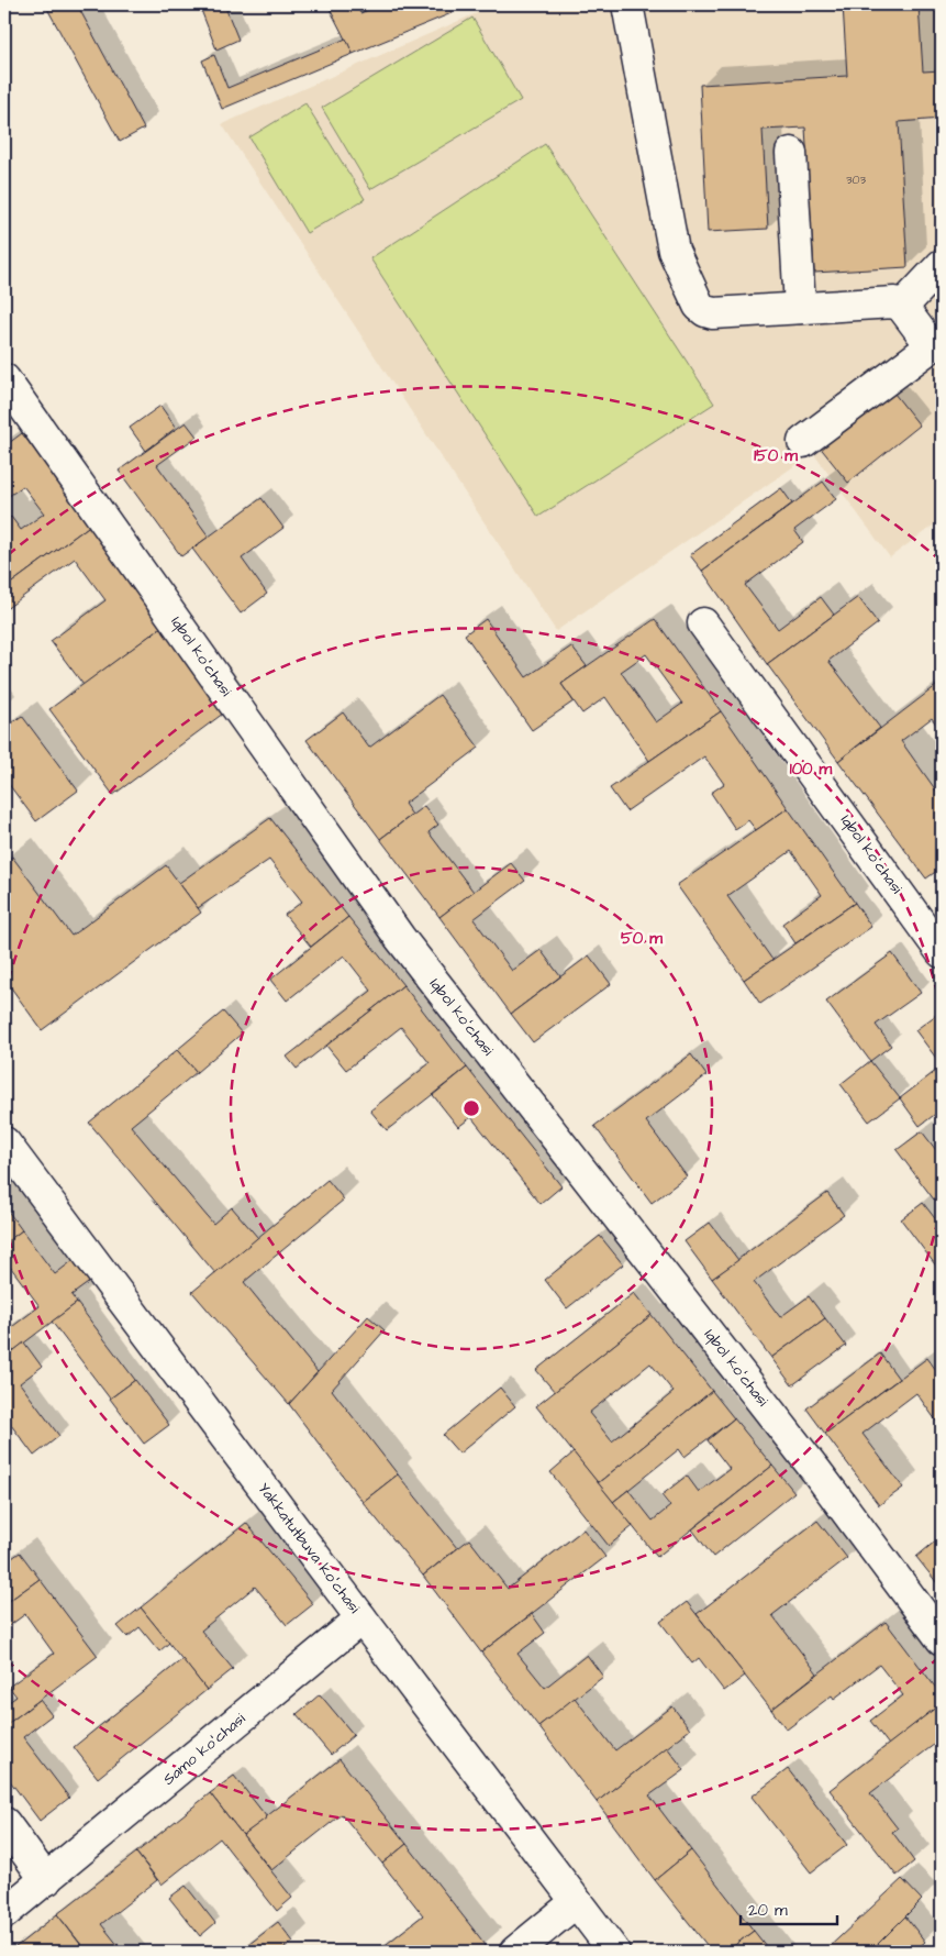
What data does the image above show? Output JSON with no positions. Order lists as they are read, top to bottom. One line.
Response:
{"streets":{"street":["Iqbol koʻchasi","Yakkatutbuva koʻchasi","Samo koʻchasi"]},"crossings":[["Yakkatutbuva koʻchasi","Samo koʻchasi"]],"house_numbers":["303"],"scale_bar":"20 m","rings":["150 m","100 m","50 m"]}
